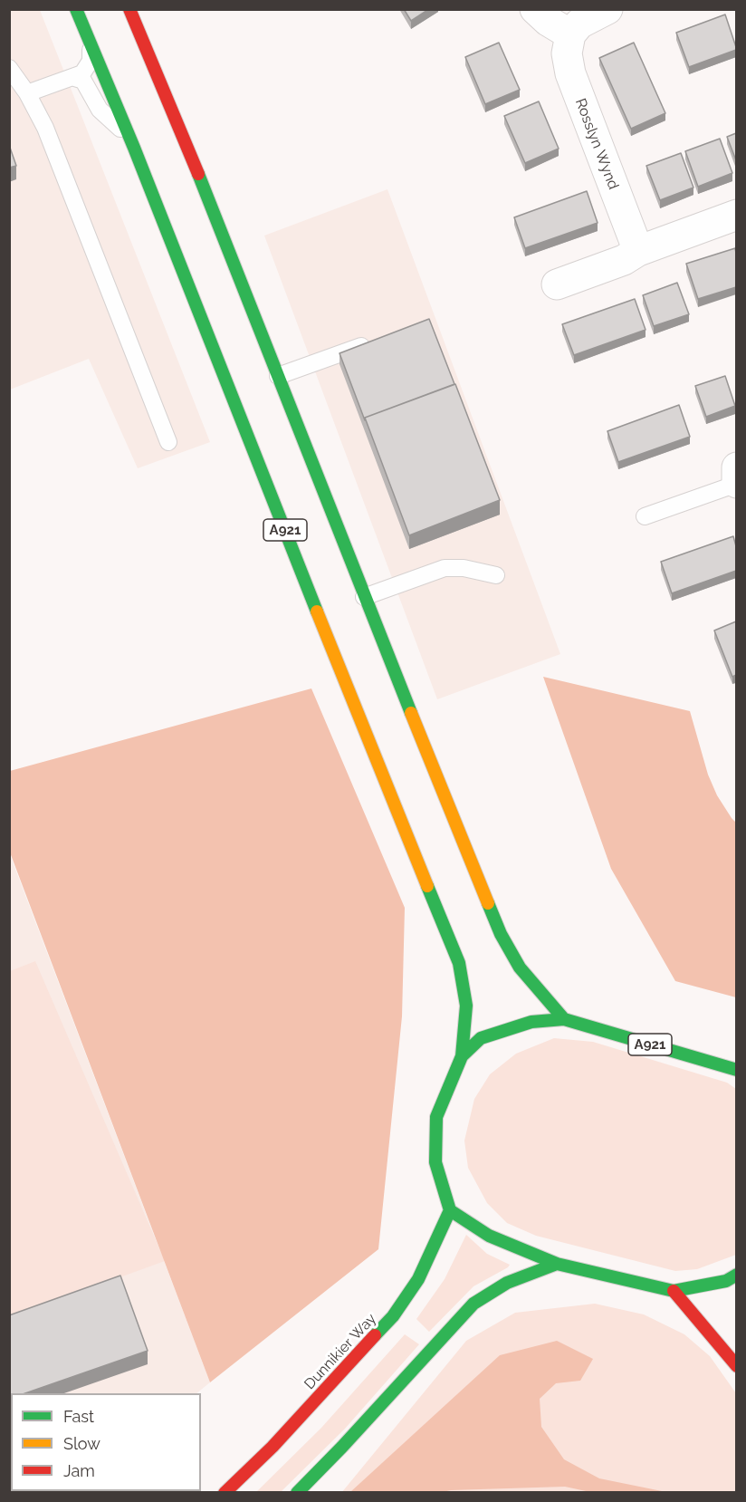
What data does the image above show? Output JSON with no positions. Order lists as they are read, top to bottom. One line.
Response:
{"streets":{"main road":["A921","Dunnikier Way"],"street":["Rosslyn Wynd"]},"crossings":[["A921","Dunnikier Way"]],"legend":["Fast","Slow","Jam"]}
